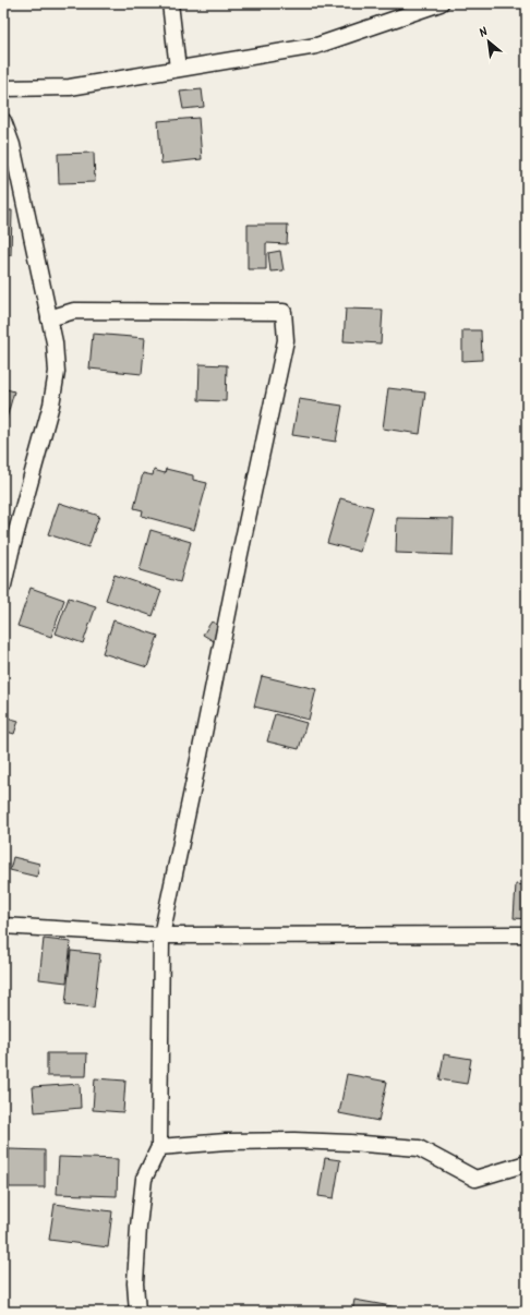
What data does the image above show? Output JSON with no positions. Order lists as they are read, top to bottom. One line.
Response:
{"north":"top left"}
